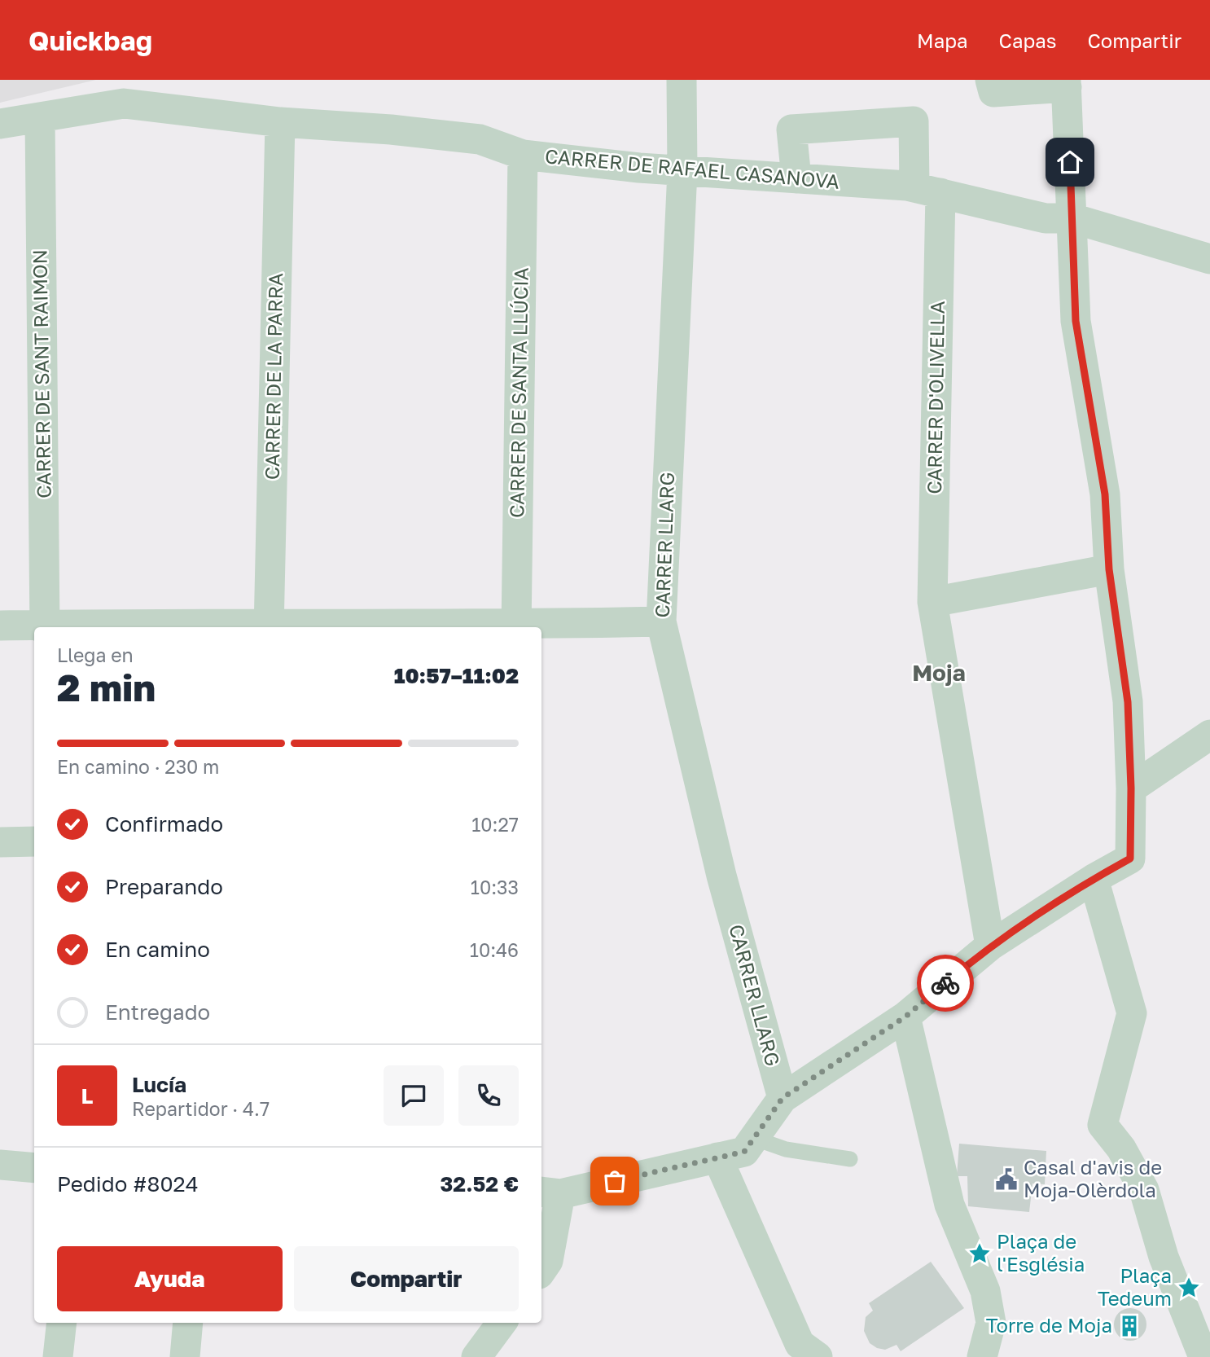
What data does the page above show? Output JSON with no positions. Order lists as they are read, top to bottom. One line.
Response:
{"streets":{"street":["CARRER DE RAFAEL CASANOVA","CARRER DE SANT RAIMON","CARRER DE LA PARRA","CARRER DE SANTA LLÚCIA","CARRER D'OLIVELLA","CARRER LLARG"]},"crossings":[["CARRER DE RAFAEL CASANOVA","CARRER DE SANT RAIMON"],["CARRER DE RAFAEL CASANOVA","CARRER DE LA PARRA"],["CARRER DE RAFAEL CASANOVA","CARRER DE SANTA LLÚCIA"],["CARRER DE RAFAEL CASANOVA","CARRER D'OLIVELLA"],["CARRER DE RAFAEL CASANOVA","CARRER LLARG"]],"districts":["Moja"],"places":{"public building":["Casal d'avis de Moja-Olèrdola"],"place":["Plaça de l'Església","Plaça Tedeum"],"building":["Torre de Moja"]},"page":{"header":"Quickbag","nav":["Mapa","Capas","Compartir"],"heading":["2 min","Llega en","10:57–11:02"],"panel":["Lucía","Repartidor · 4.7","Pedido #8024","32.52 €"],"bar":"En camino · 230 m","list":[["Confirmado","10:27"],["Preparando","10:33"],["En camino","10:46"],"Entregado"],"round":"L","buttons":["Ayuda","Compartir"]}}
